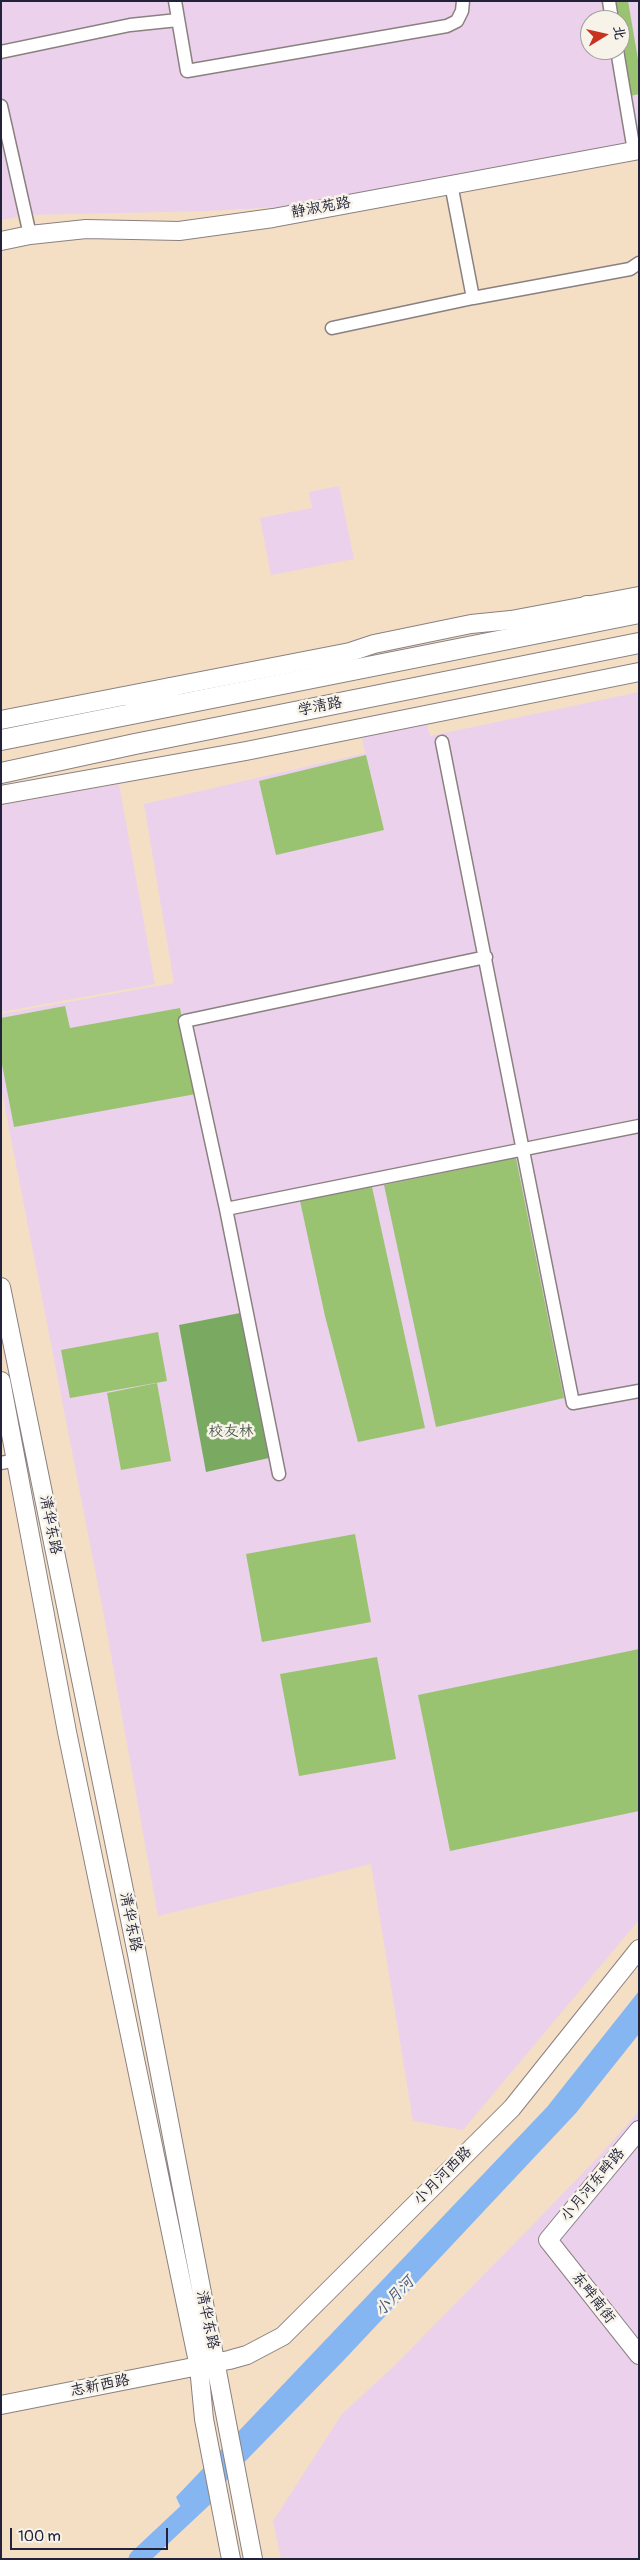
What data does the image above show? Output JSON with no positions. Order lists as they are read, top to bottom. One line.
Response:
{"streets":{"main road":["学清路"],"street":["静淑苑路","清华东路","小月河西路","小月河东畔路","东畔南街","志新西路"]},"crossings":[["清华东路","小月河西路"],["清华东路","志新西路"],["小月河西路","志新西路"],["小月河东畔路","东畔南街"]],"water":["小月河"],"parks":["校友林"],"scale_bar":"100 m","north":"right"}
